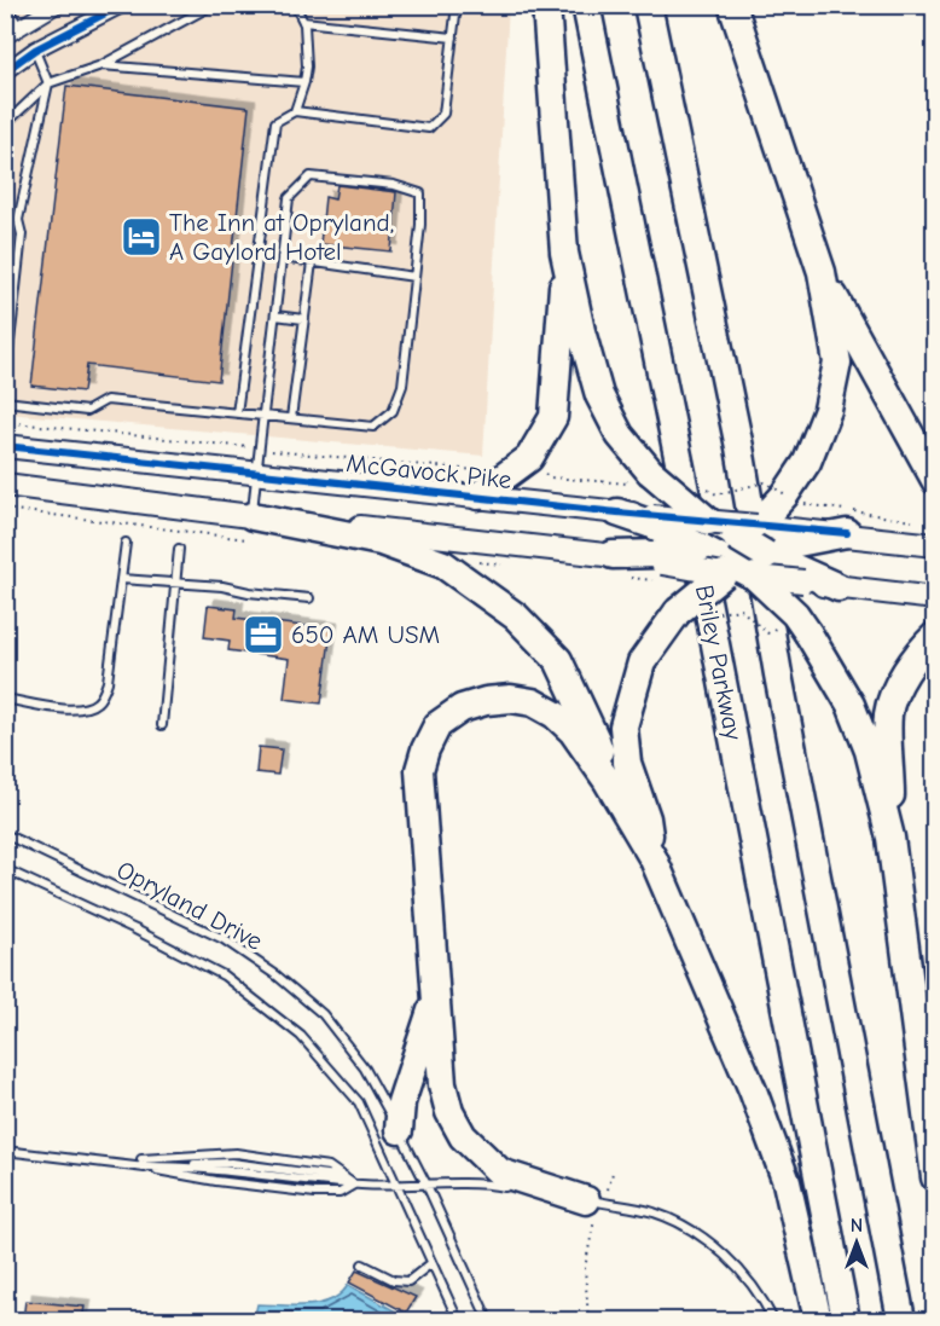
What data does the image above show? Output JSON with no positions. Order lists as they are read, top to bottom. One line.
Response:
{"streets":{"highway":["Briley Parkway"],"street":["McGavock Pike"],"lane":["Opryland Drive"]},"places":{"hotel":["The Inn at Opryland, A Gaylord Hotel"],"office":["650 AM USM"]},"north":"top"}
